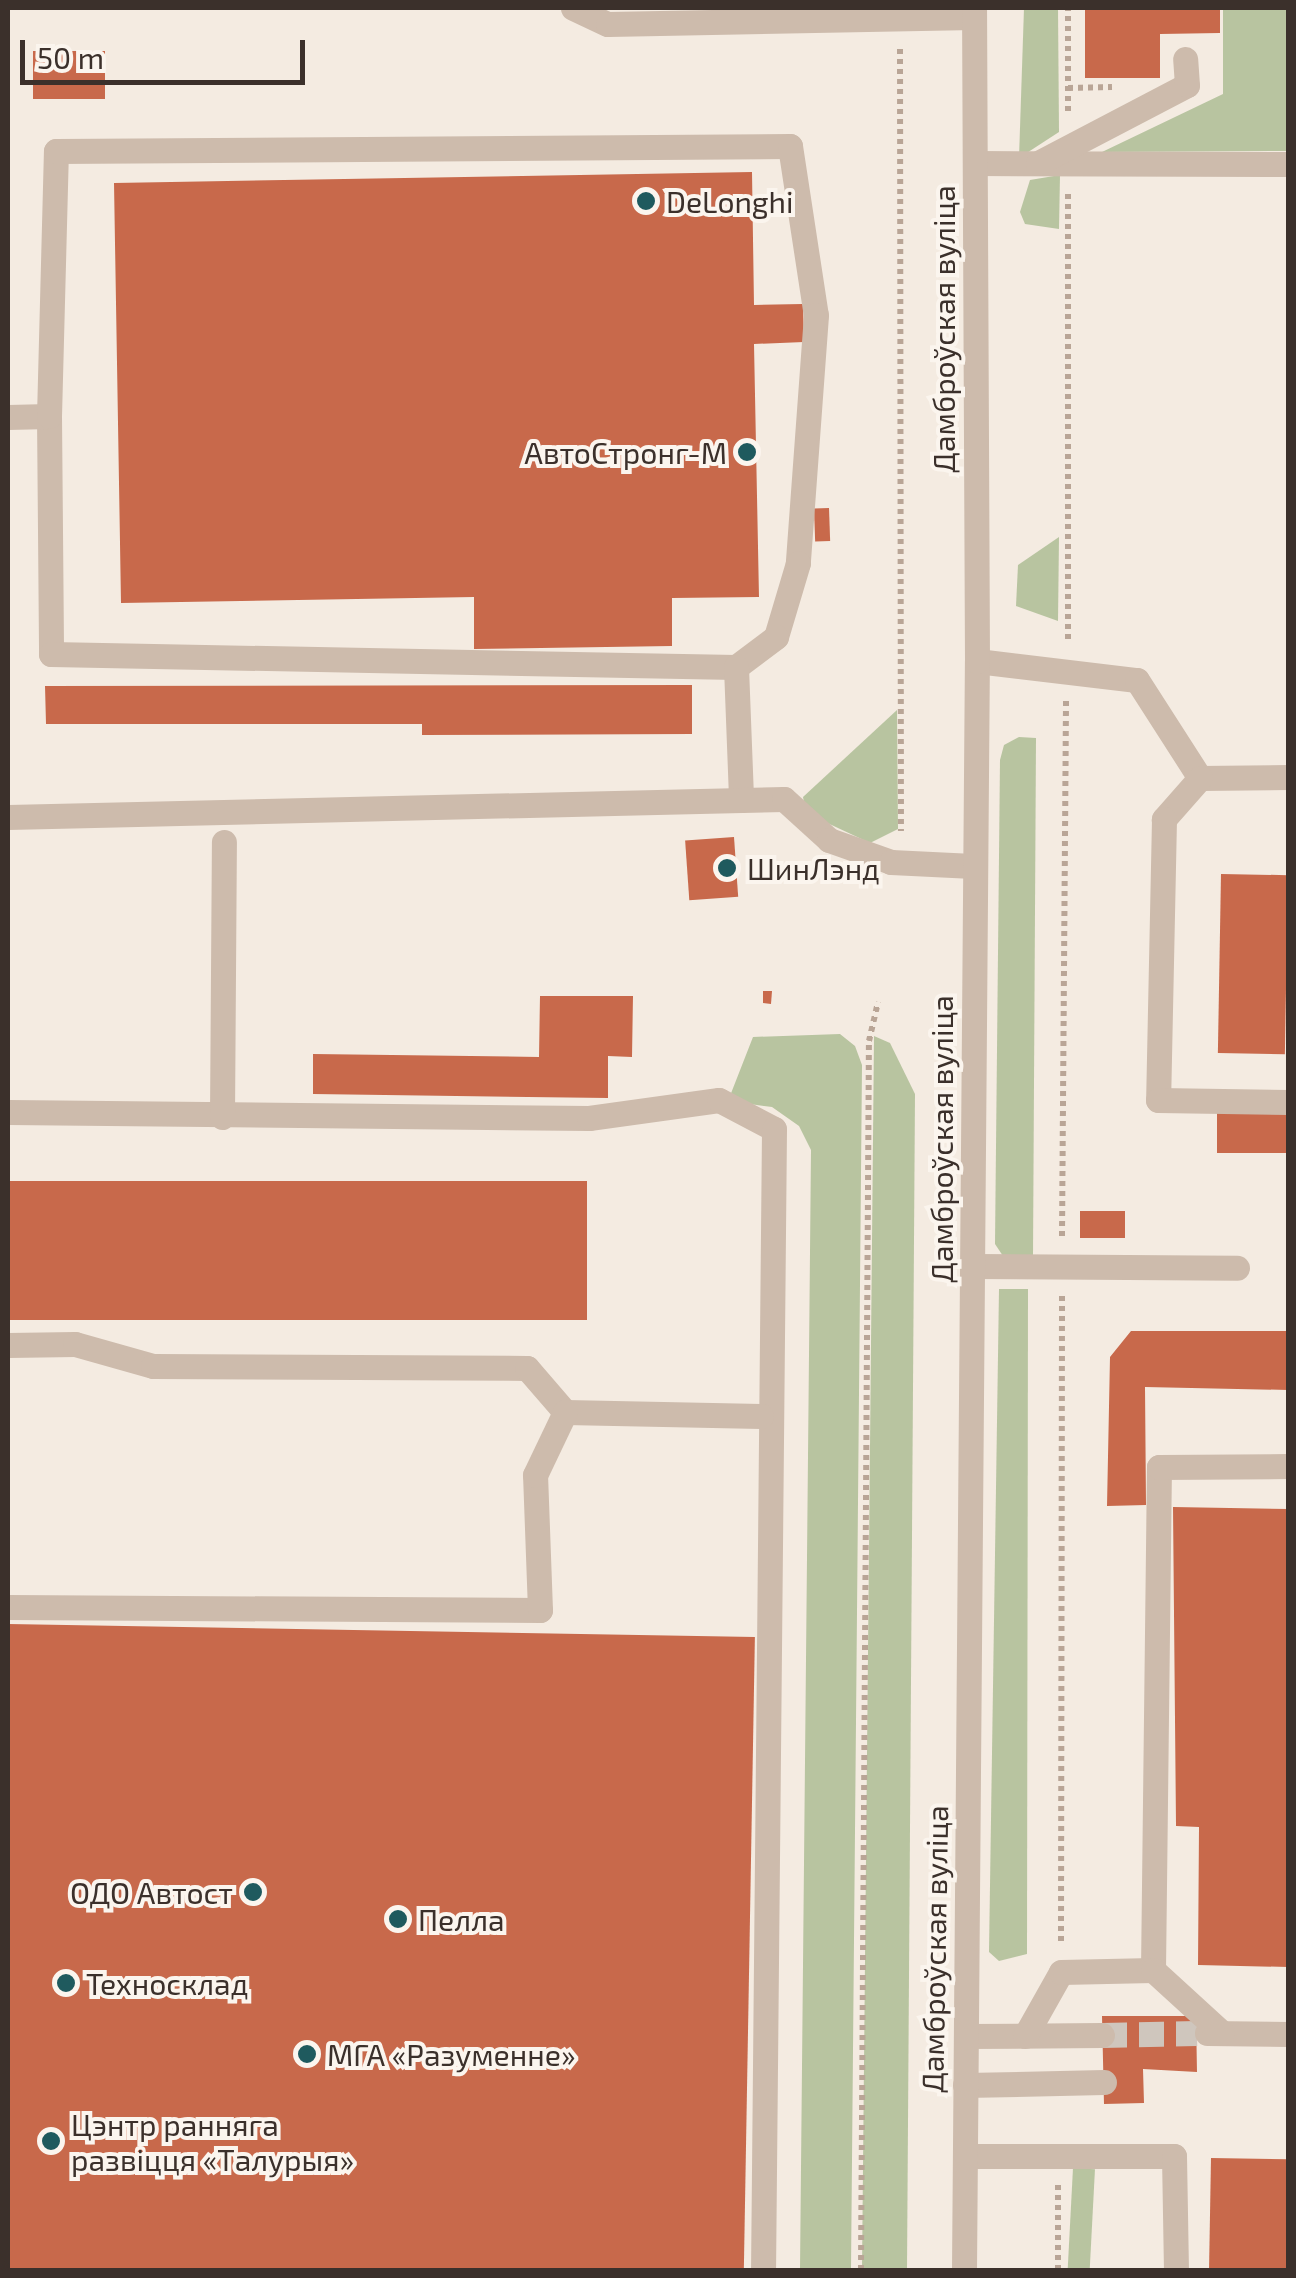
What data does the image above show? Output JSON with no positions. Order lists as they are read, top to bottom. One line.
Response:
{"streets":{"street":["Дамброўская вуліца"]},"places":["DeLonghi","АвтоСтронг-М","ШинЛэнд","ОДО Автост","Пелла","Техносклад","МГА «Разуменне»","Цэнтр ранняга развіцця «Талурыя»"],"scale_bar":"50 m"}
